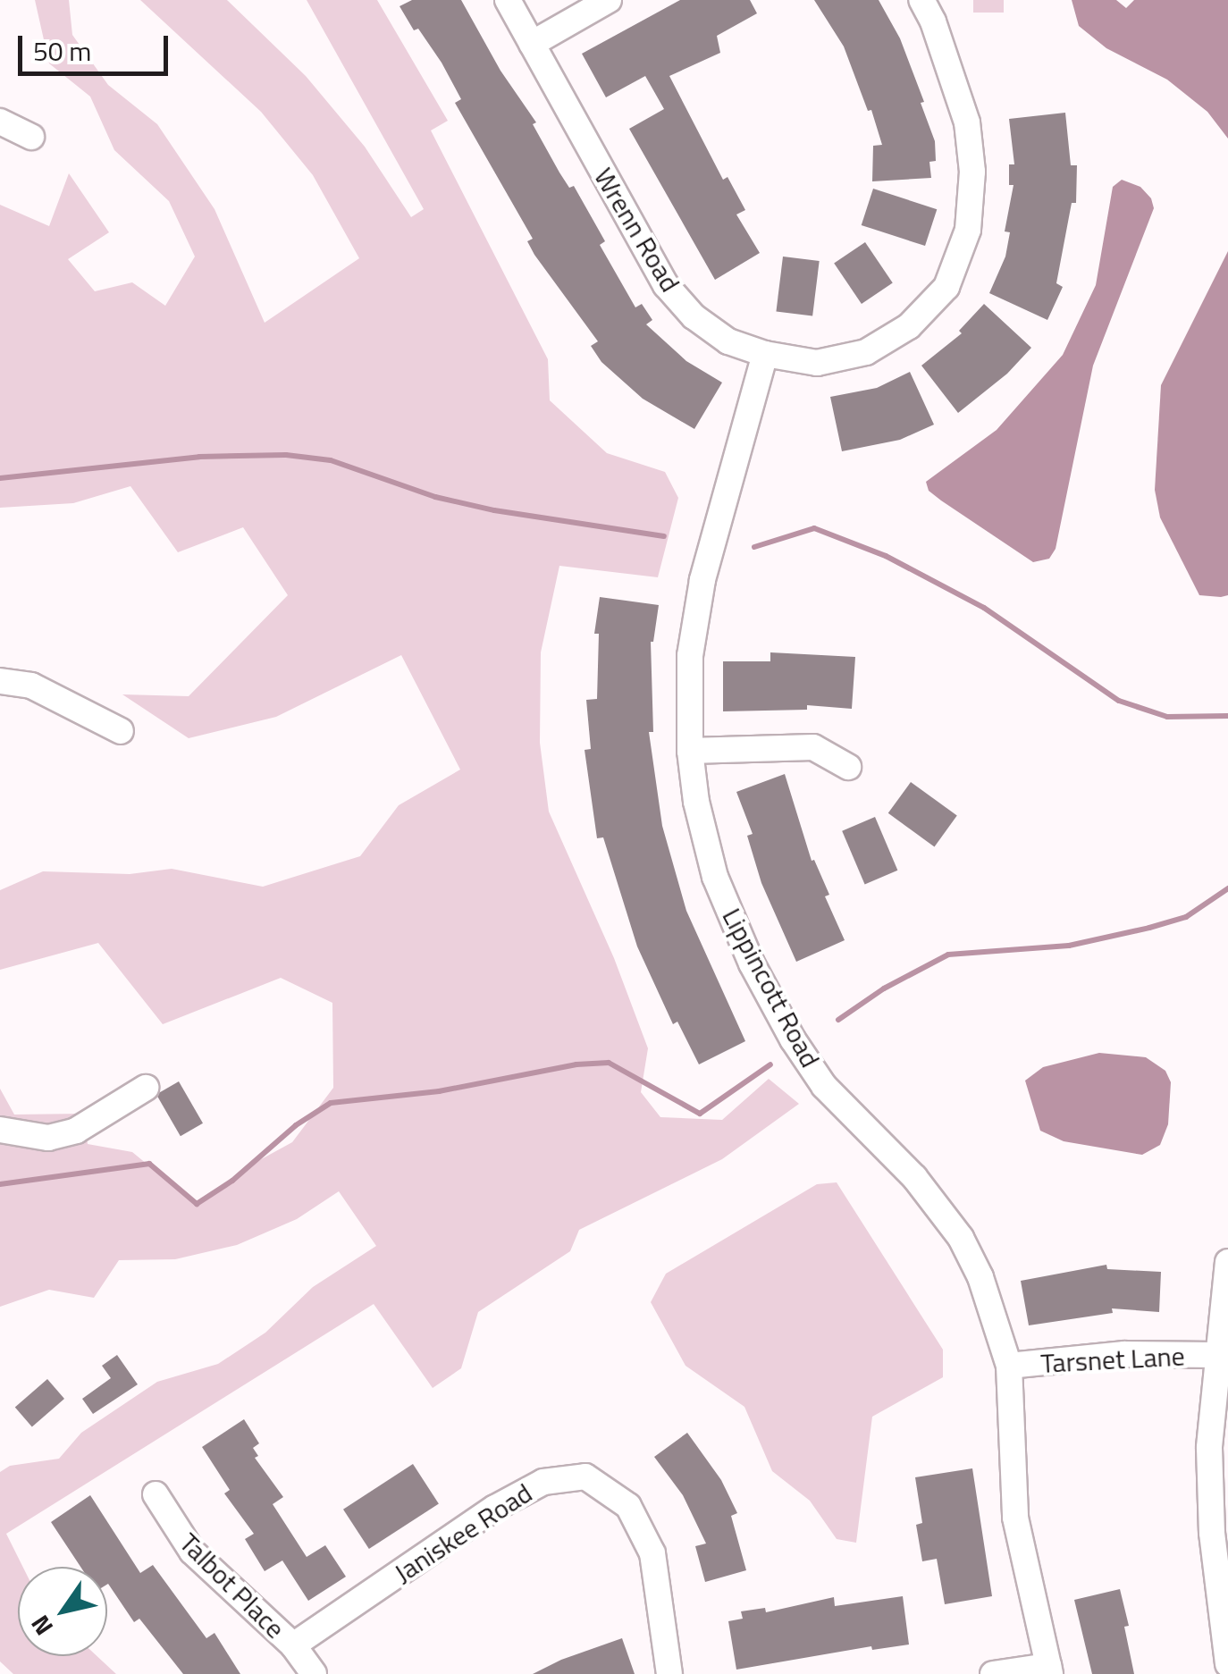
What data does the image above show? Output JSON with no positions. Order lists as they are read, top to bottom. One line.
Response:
{"streets":{"street":["Wrenn Road","Lippincott Road","Tarsnet Lane","Janiskee Road","Talbot Place"]},"crossings":[["Wrenn Road","Lippincott Road"],["Lippincott Road","Tarsnet Lane"],["Janiskee Road","Talbot Place"]],"scale_bar":"50 m","north":"bottom left"}
